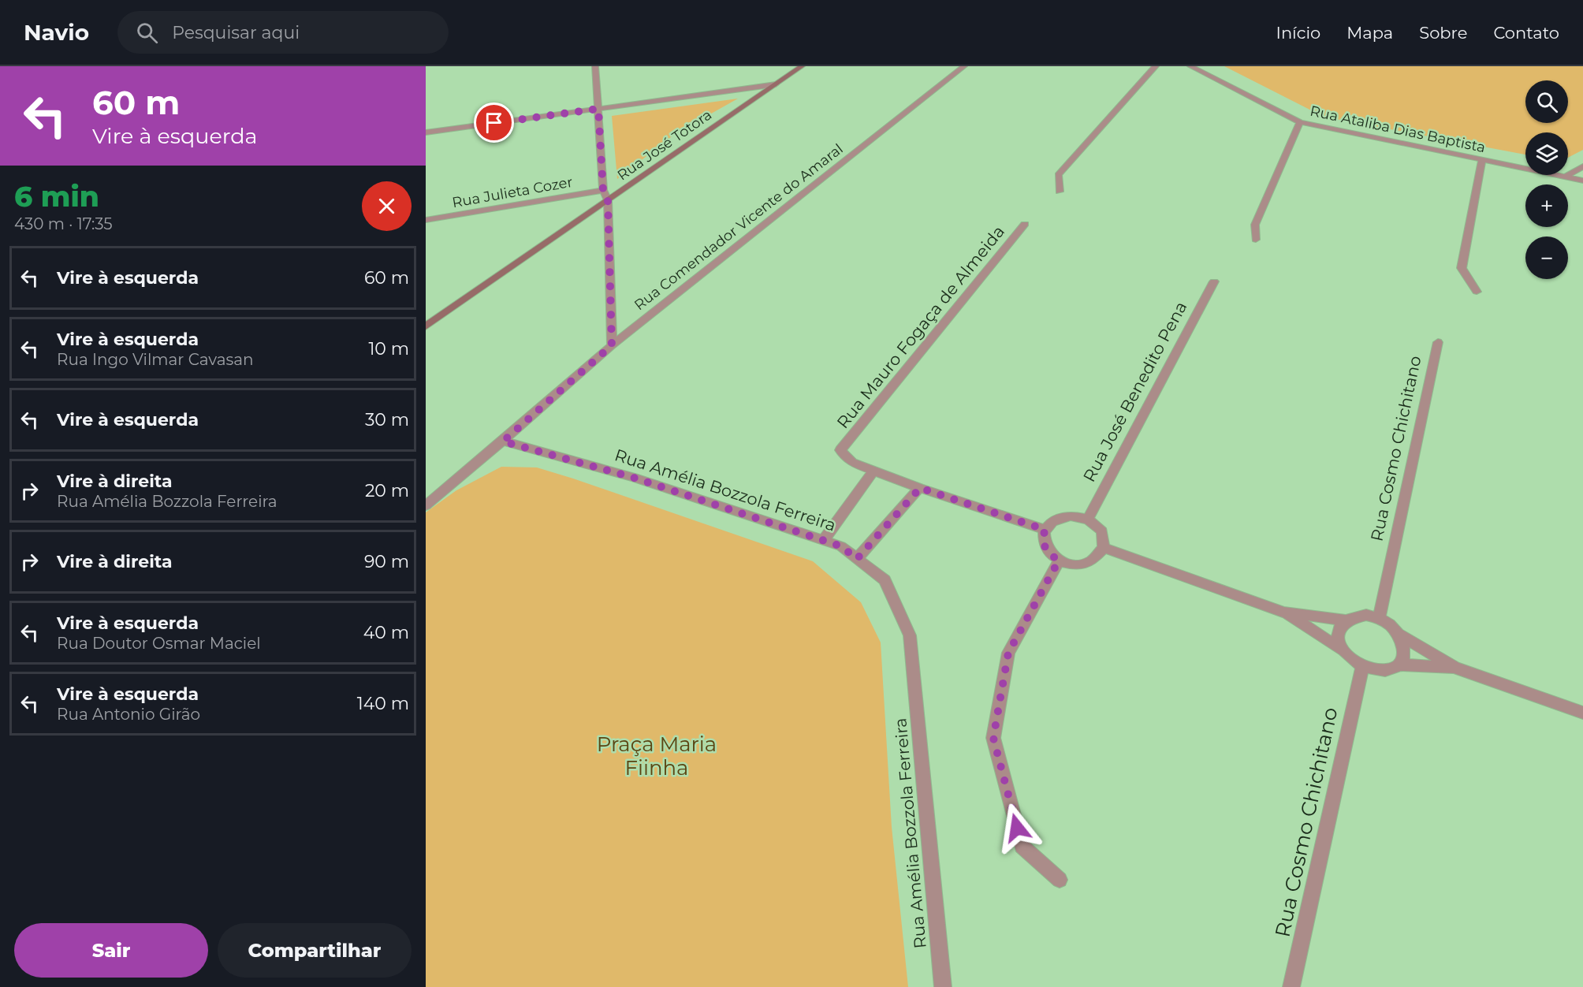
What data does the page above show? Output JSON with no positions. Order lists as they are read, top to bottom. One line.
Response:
{"streets":{"main road":["Rua José Totora"],"street":["Rua Ataliba Dias Baptista","Rua Julieta Cozer","Rua Comendador Vicente do Amaral","Rua Mauro Fogaça de Almeida","Rua José Benedito Pena","Rua Cosmo Chichitano","Rua Amélia Bozzola Ferreira"]},"crossings":[["Rua Comendador Vicente do Amaral","Rua Amélia Bozzola Ferreira"]],"parks":["Praça Maria Fiinha"],"page":{"header":"Navio","search":"Pesquisar aqui","nav":["Início","Mapa","Sobre","Contato"],"turn":["60 m","Vire à esquerda"],"map_buttons":["+","−"],"heading":["6 min","430 m · 17:35"],"list":[{"name":"Vire à esquerda","value":"60 m"},{"name":"Vire à esquerda","note":"Rua Ingo Vilmar Cavasan","value":"10 m"},{"name":"Vire à esquerda","value":"30 m"},{"name":"Vire à direita","note":"Rua Amélia Bozzola Ferreira","value":"20 m"},{"name":"Vire à direita","value":"90 m"},{"name":"Vire à esquerda","note":"Rua Doutor Osmar Maciel","value":"40 m"},{"name":"Vire à esquerda","note":"Rua Antonio Girão","value":"140 m"}],"buttons":["Sair","Compartilhar"]}}
